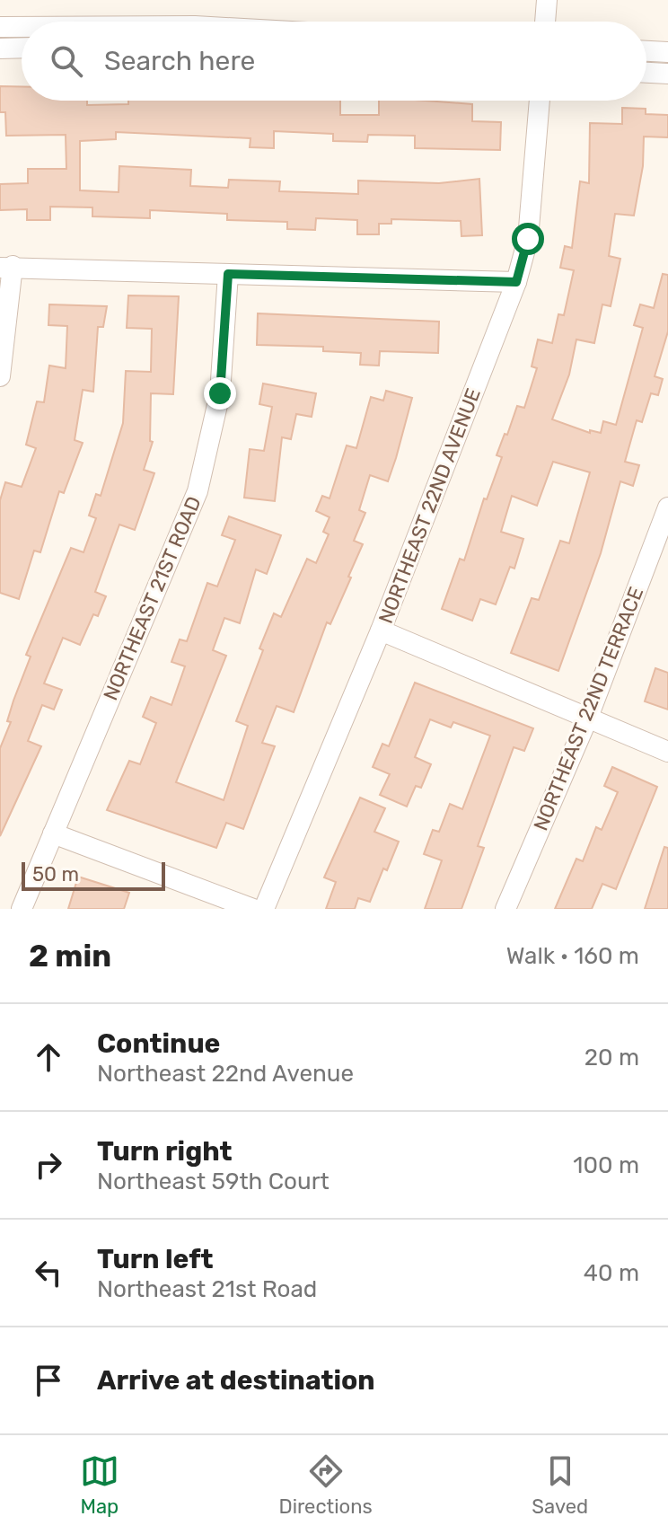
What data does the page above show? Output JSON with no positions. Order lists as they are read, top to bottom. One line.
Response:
{"streets":{"street":["NORTHEAST 22ND AVENUE","NORTHEAST 21ST ROAD","NORTHEAST 22ND TERRACE"]},"scale_bar":"50 m","page":{"search":"Search here","scale":"50 m","heading":["2 min","Walk · 160 m"],"list":[["Continue","Northeast 22nd Avenue","20 m"],["Turn right","Northeast 59th Court","100 m"],["Turn left","Northeast 21st Road","40 m"],"Arrive at destination"],"nav":["Map","Directions","Saved"]}}
